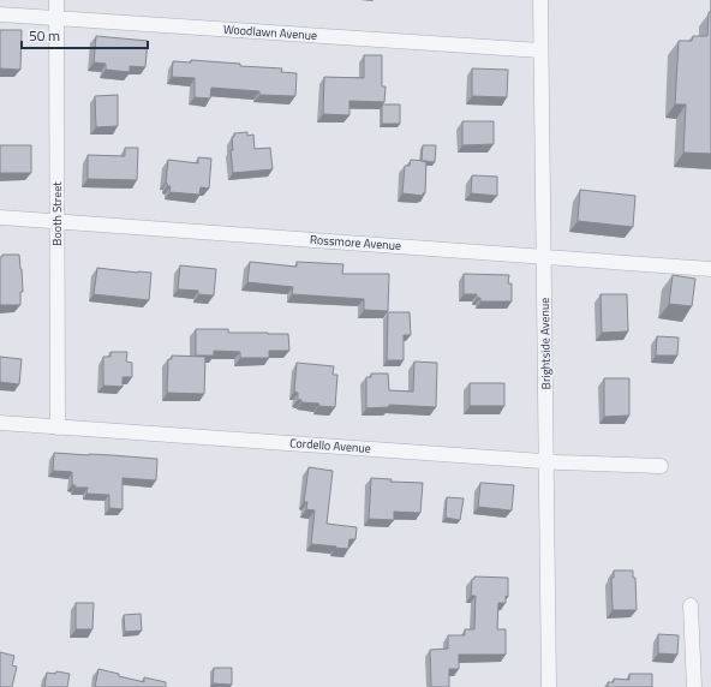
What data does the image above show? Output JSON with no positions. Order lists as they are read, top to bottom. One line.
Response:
{"streets":{"street":["Woodlawn Avenue","Booth Street","Rossmore Avenue","Brightside Avenue","Cordello Avenue"]},"crossings":[["Woodlawn Avenue","Booth Street"],["Woodlawn Avenue","Brightside Avenue"],["Booth Street","Rossmore Avenue"],["Booth Street","Cordello Avenue"],["Rossmore Avenue","Brightside Avenue"],["Brightside Avenue","Cordello Avenue"]],"scale_bar":"50 m"}
